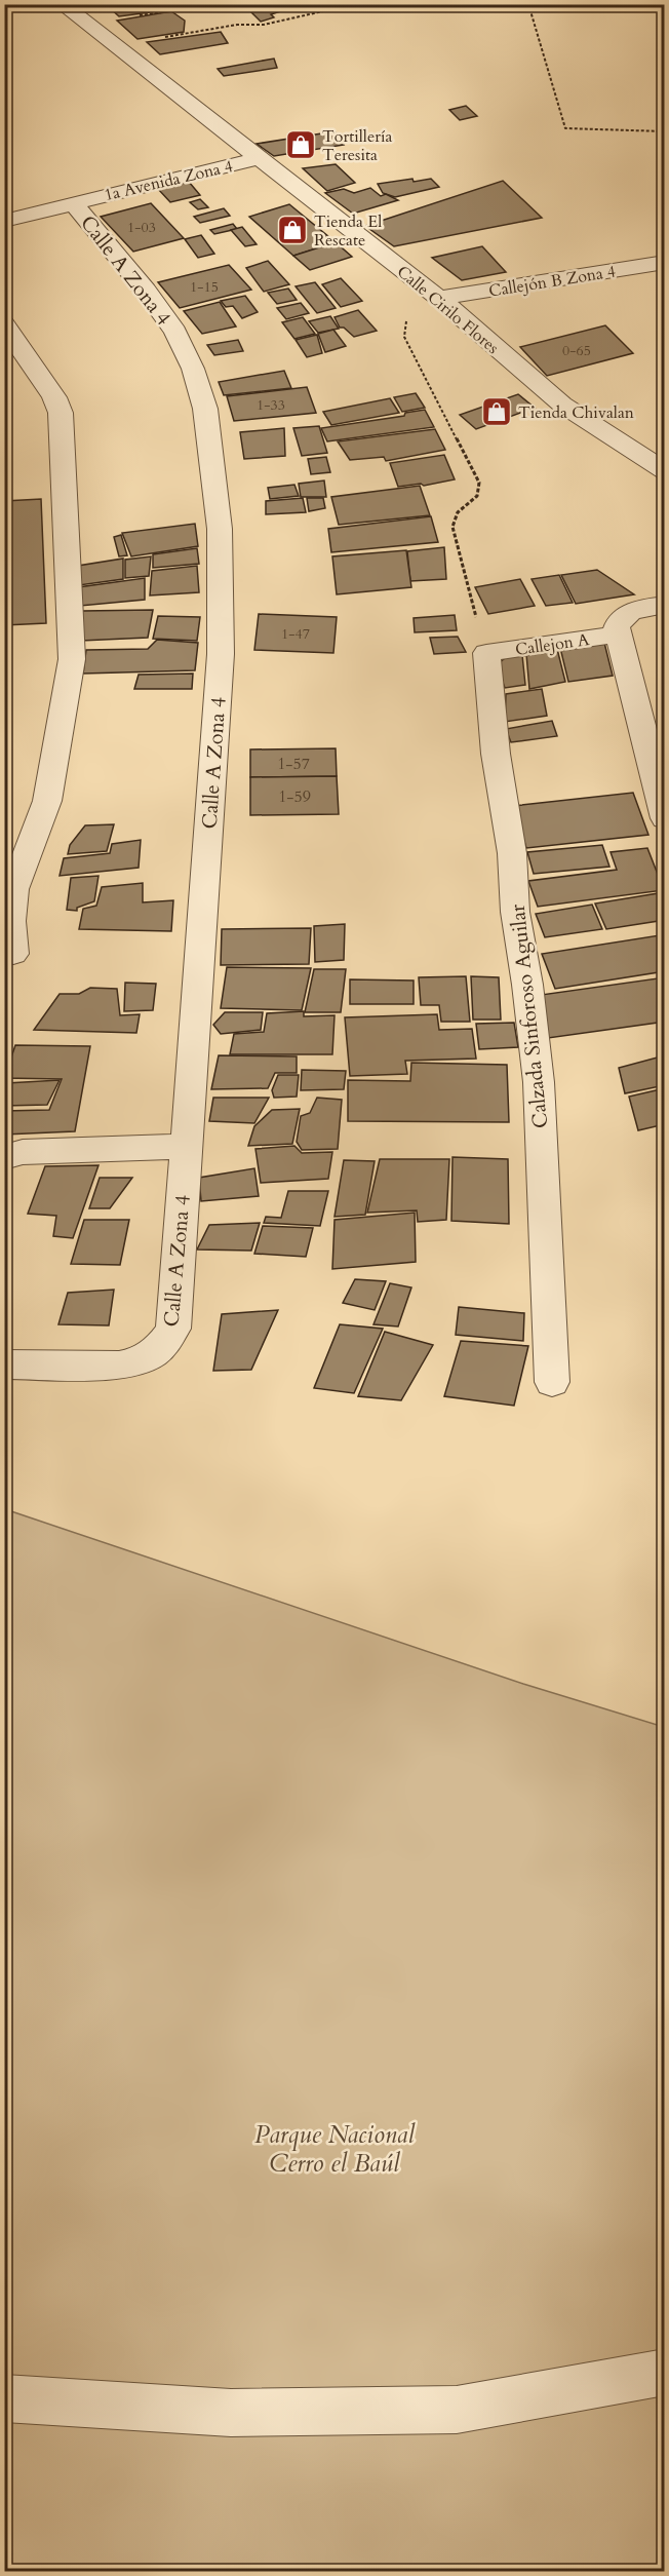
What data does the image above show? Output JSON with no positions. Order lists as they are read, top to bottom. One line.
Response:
{"streets":{"street":["1a Avenida Zona 4","Calle A Zona 4","Callejón B Zona 4","Calle Cirilo Flores","Callejon A","Calzada Sinforoso Aguilar"]},"crossings":[["1a Avenida Zona 4","Calle A Zona 4"],["1a Avenida Zona 4","Calle Cirilo Flores"],["Callejón B Zona 4","Calle Cirilo Flores"],["Callejon A","Calzada Sinforoso Aguilar"]],"parks":["Parque Nacional Cerro el Baúl"],"places":{"shop":["Tortillería Teresita","Tienda El Rescate","Tienda Chivalan"]},"house_numbers":["1-03","1-15","0-65","1-33","1-47","1-57","1-59"]}
